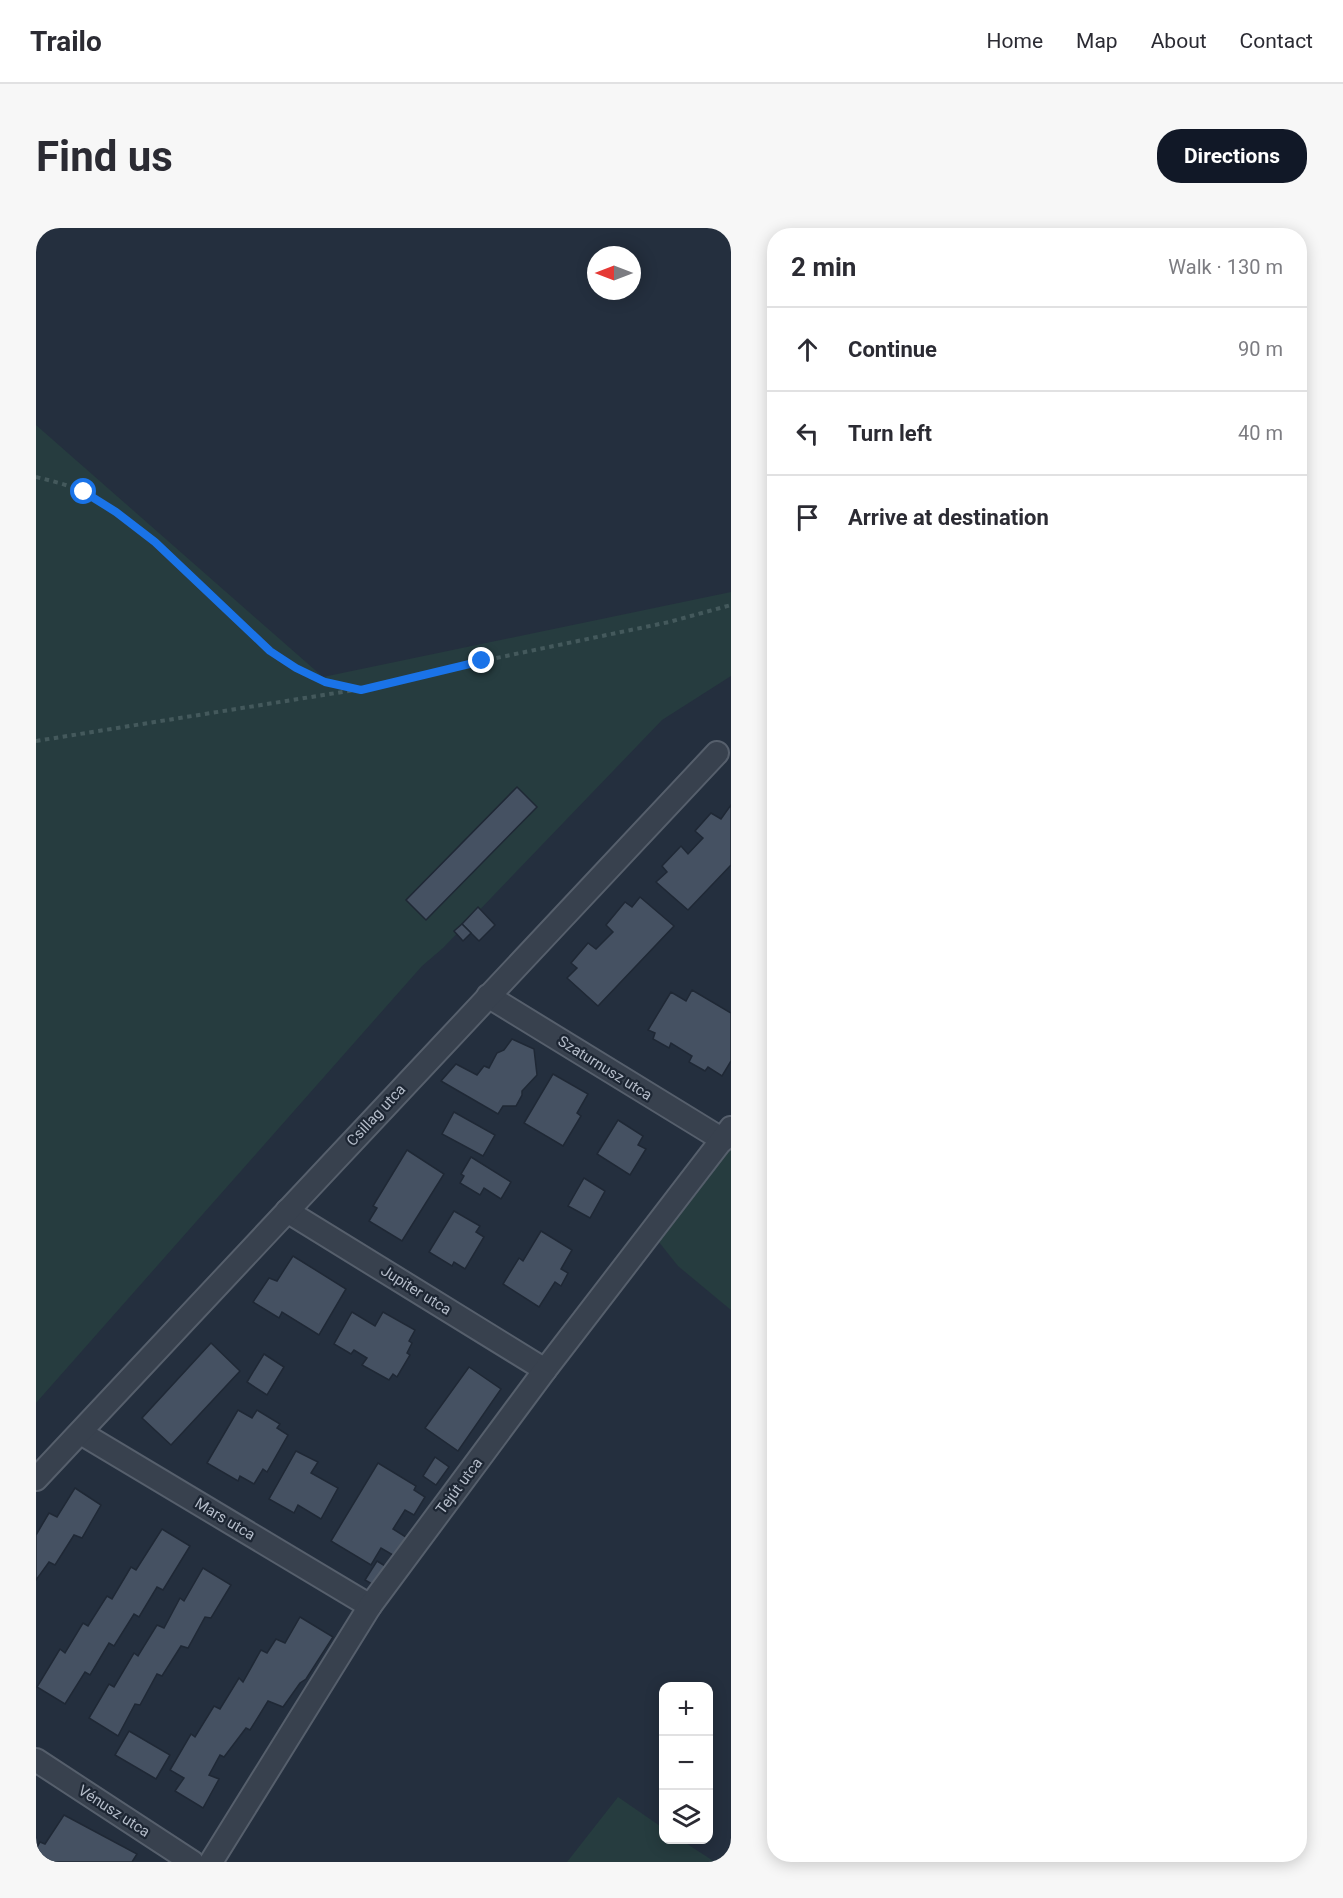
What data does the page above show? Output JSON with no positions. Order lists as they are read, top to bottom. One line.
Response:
{"streets":{"street":["Szaturnusz utca","Csillag utca","Jupiter utca","Tejút utca","Mars utca","Vénusz utca"]},"crossings":[["Szaturnusz utca","Csillag utca"],["Szaturnusz utca","Tejút utca"],["Csillag utca","Jupiter utca"],["Csillag utca","Mars utca"],["Jupiter utca","Tejút utca"],["Tejút utca","Mars utca"]],"north":"left","page":{"header":"Trailo","nav":["Home","Map","About","Contact"],"buttons":"Directions","title":"Find us","heading":["2 min","Walk · 130 m"],"list":[["Continue","90 m"],["Turn left","40 m"],"Arrive at destination"],"map_buttons":["+","−"]}}
